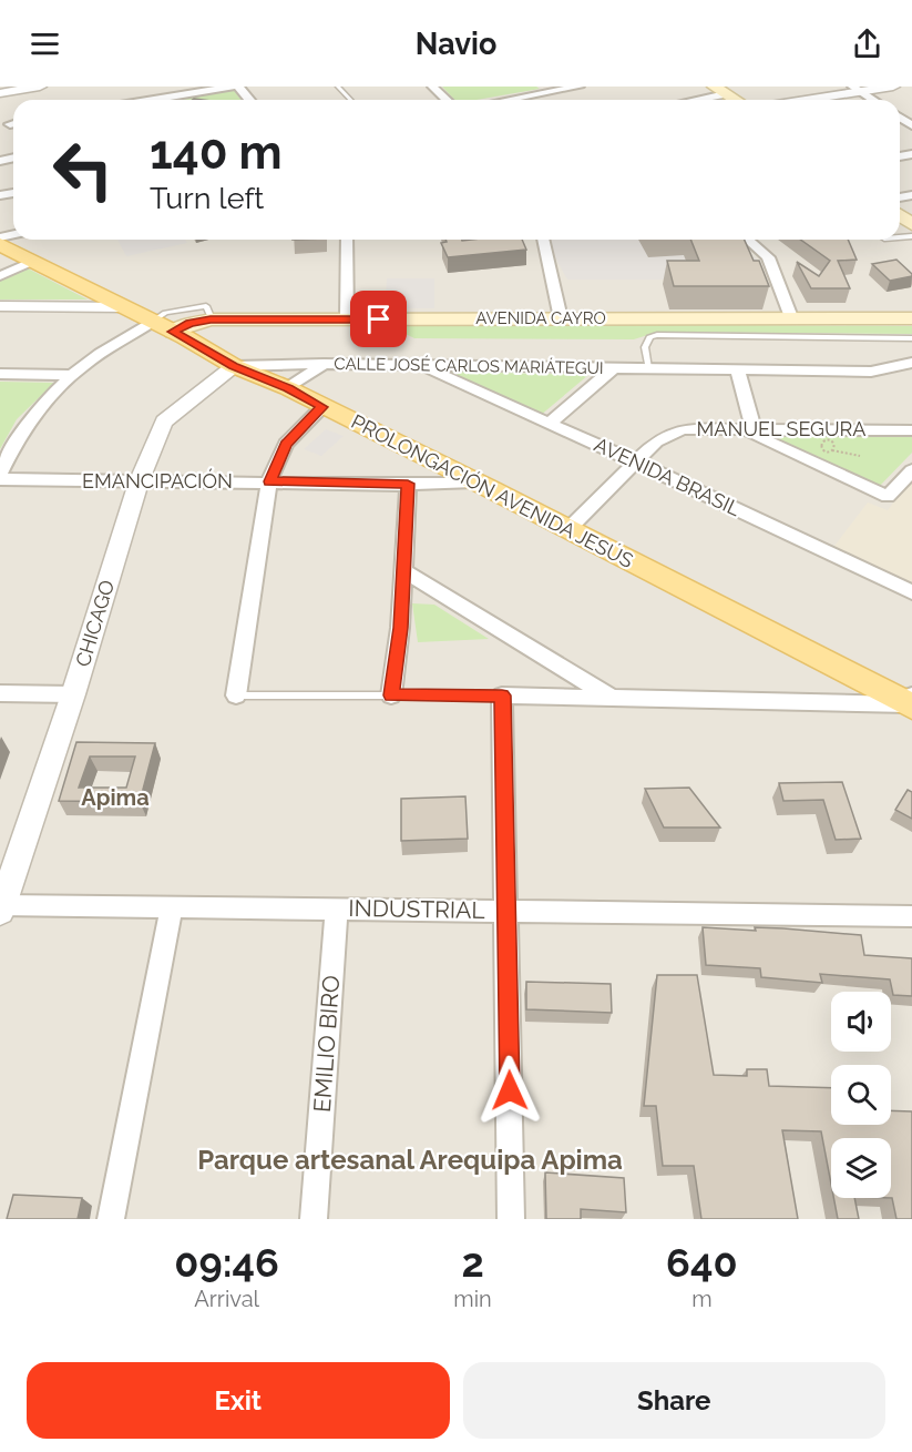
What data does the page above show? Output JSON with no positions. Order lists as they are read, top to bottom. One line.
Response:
{"streets":{"main road":["AVENIDA CAYRO","PROLONGACIÓN AVENIDA JESÚS"],"street":["CALLE JOSÉ CARLOS MARIÁTEGUI","MANUEL SEGURA","AVENIDA BRASIL","EMANCIPACIÓN","CHICAGO","INDUSTRIAL","EMILIO BIRO"]},"crossings":[["AVENIDA CAYRO","PROLONGACIÓN AVENIDA JESÚS"],["CALLE JOSÉ CARLOS MARIÁTEGUI","AVENIDA BRASIL"],["CALLE JOSÉ CARLOS MARIÁTEGUI","PROLONGACIÓN AVENIDA JESÚS"],["CALLE JOSÉ CARLOS MARIÁTEGUI","CHICAGO"],["MANUEL SEGURA","AVENIDA BRASIL"],["MANUEL SEGURA","PROLONGACIÓN AVENIDA JESÚS"],["EMANCIPACIÓN","PROLONGACIÓN AVENIDA JESÚS"],["EMANCIPACIÓN","CHICAGO"],["PROLONGACIÓN AVENIDA JESÚS","CHICAGO"],["CHICAGO","INDUSTRIAL"],["INDUSTRIAL","EMILIO BIRO"]],"districts":["Apima","Parque artesanal Arequipa Apima"],"page":{"header":"Navio","turn":["140 m","Turn left"],"eta":["09:46","Arrival","2","min","640","m"],"buttons":["Exit","Share"]}}
